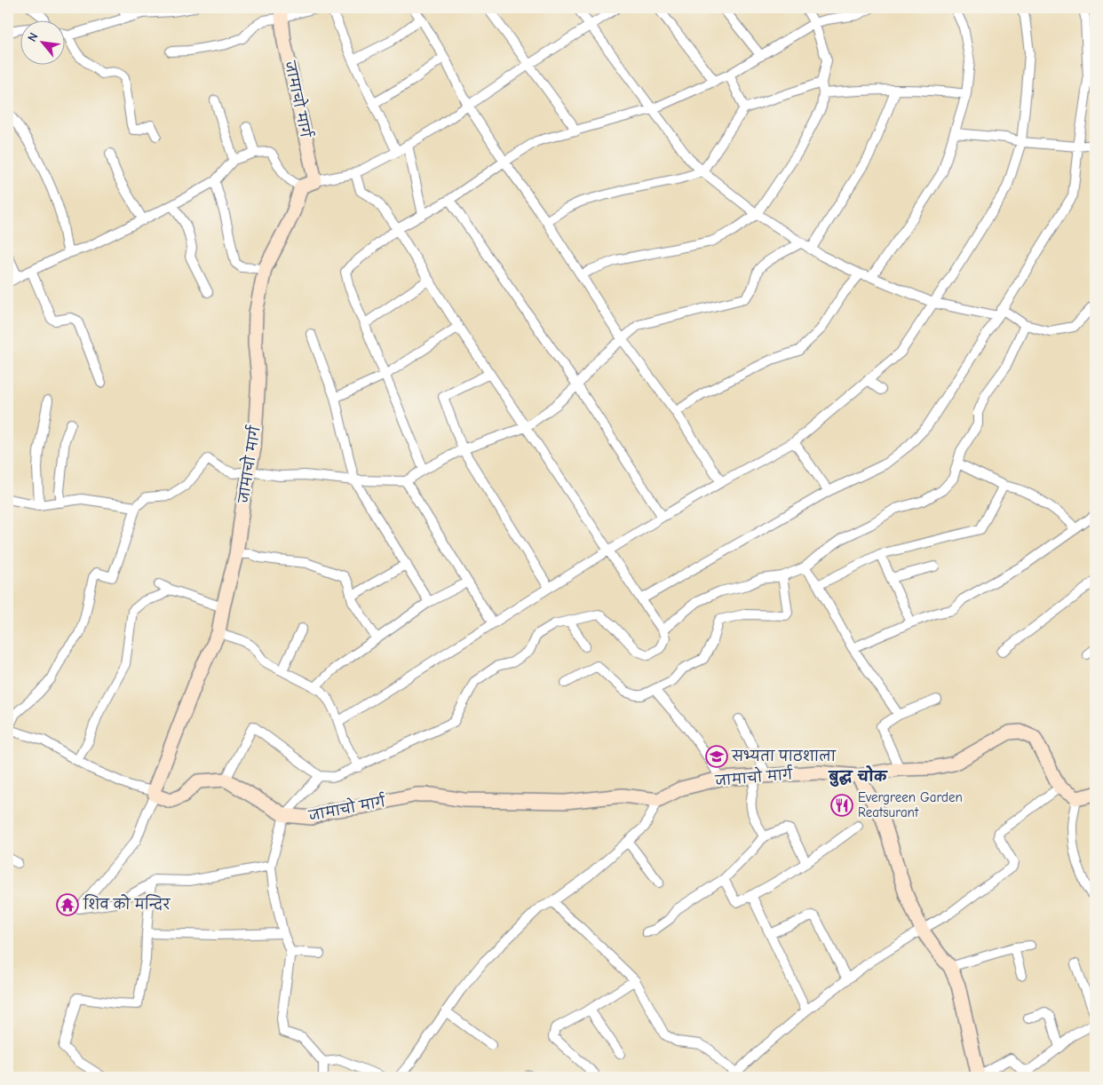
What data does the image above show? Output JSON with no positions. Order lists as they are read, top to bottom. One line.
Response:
{"streets":{"street":["जामाचो मार्ग"]},"districts":["बुद्ध चोक"],"places":{"school or university":["सभ्यता पाठशाला"],"restaurant":["Evergreen Garden Reatsurant"],"temple":["शिव को मन्दिर"]},"north":"top left"}
